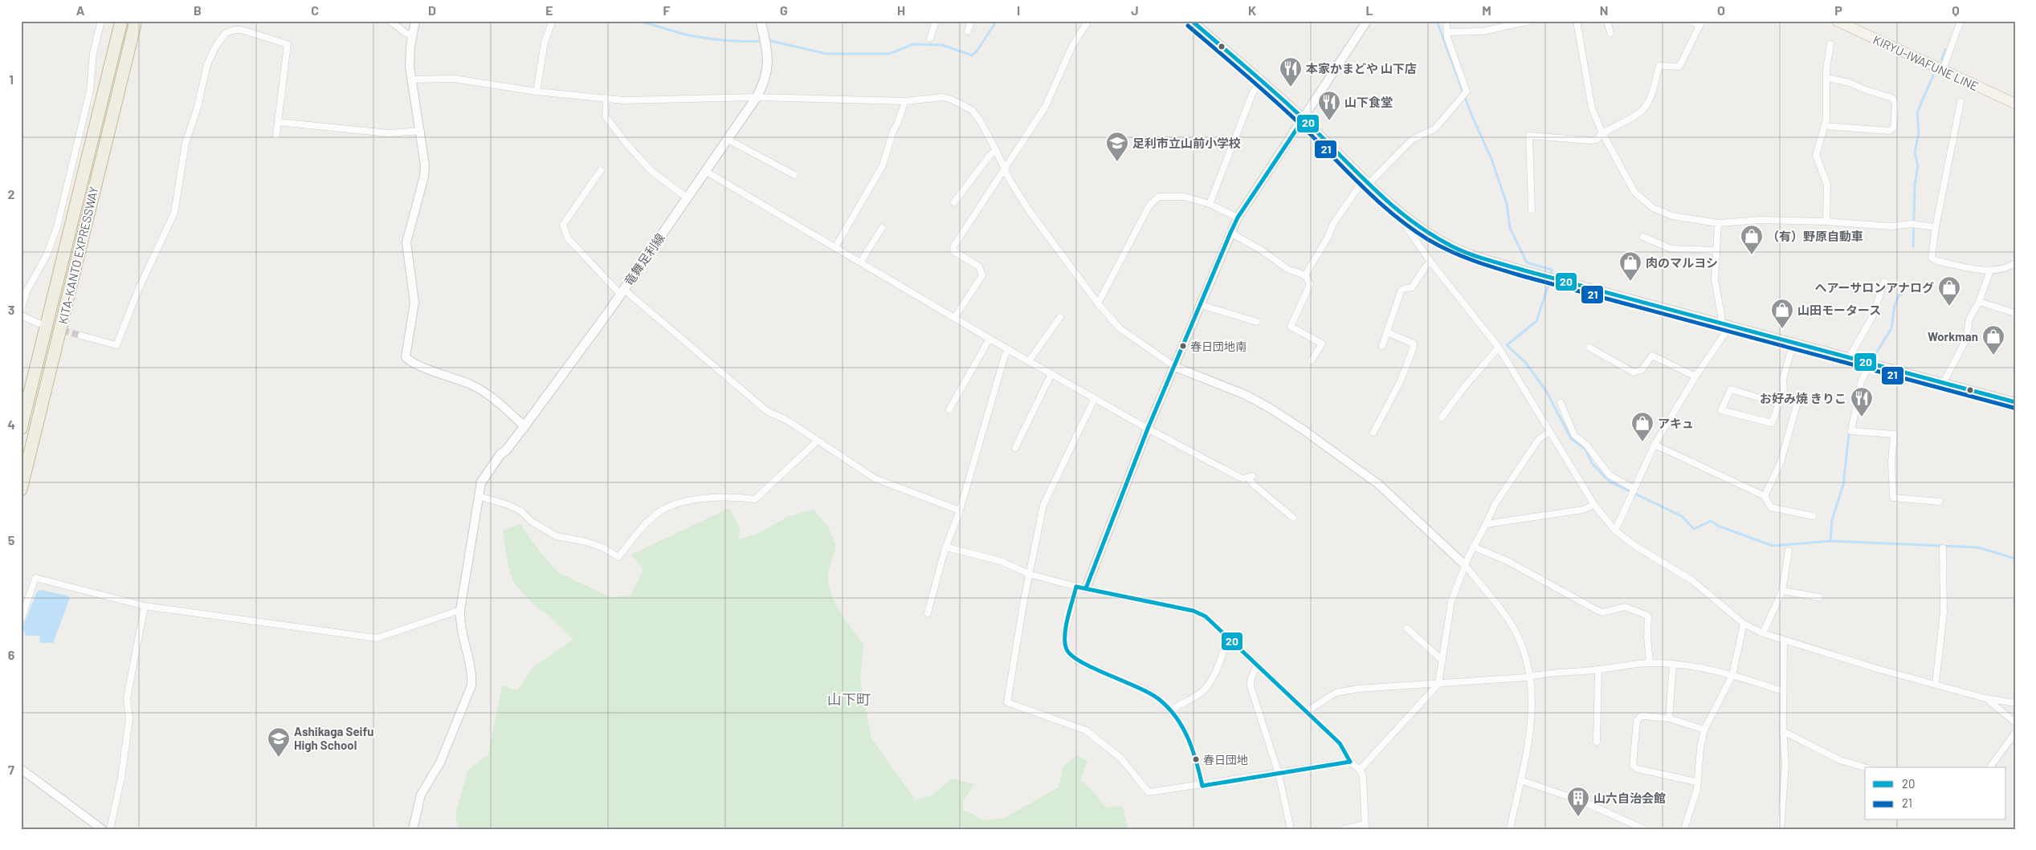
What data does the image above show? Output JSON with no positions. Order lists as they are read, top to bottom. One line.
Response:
{"streets":{"highway":["KITA-KANTO EXPRESSWAY"],"main road":["KIRYU-IWAFUNE LINE","竜舞足利線"]},"districts":["山下町"],"places":{"restaurant":["本家かまどや 山下店","山下食堂","お好み焼 きりこ"],"school or university":["足利市立山前小学校","Ashikaga Seifu High School"],"shop":["（有）野原自動車","肉のマルヨシ","ヘアーサロンアナログ","山田モータース","Workman","アキュ"],"other":["春日団地南","春日団地"],"building":["山六自治会館"]},"lines":["transit line 20","transit line 21"],"legend":["20","21"],"grid":{"columns":["A","B","C","D","E","F","G","H","I","J","K","L","M","N","O","P","Q"],"rows":["1","2","3","4","5","6","7"]}}
